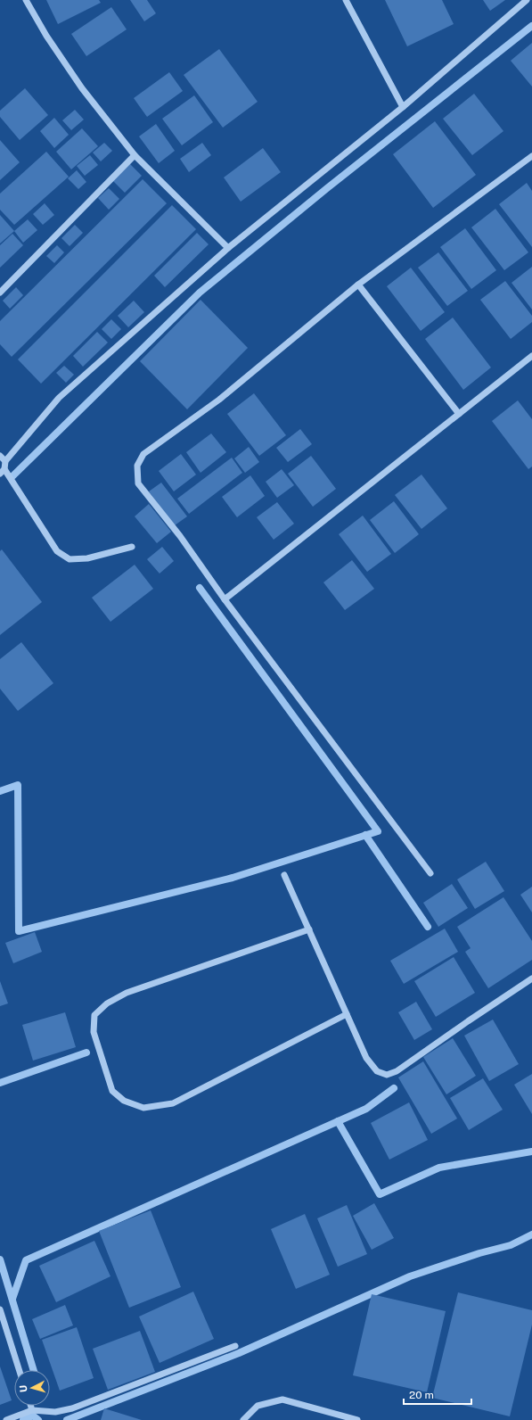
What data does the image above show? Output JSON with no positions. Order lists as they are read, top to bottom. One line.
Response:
{"scale_bar":"20 m","north":"left"}
